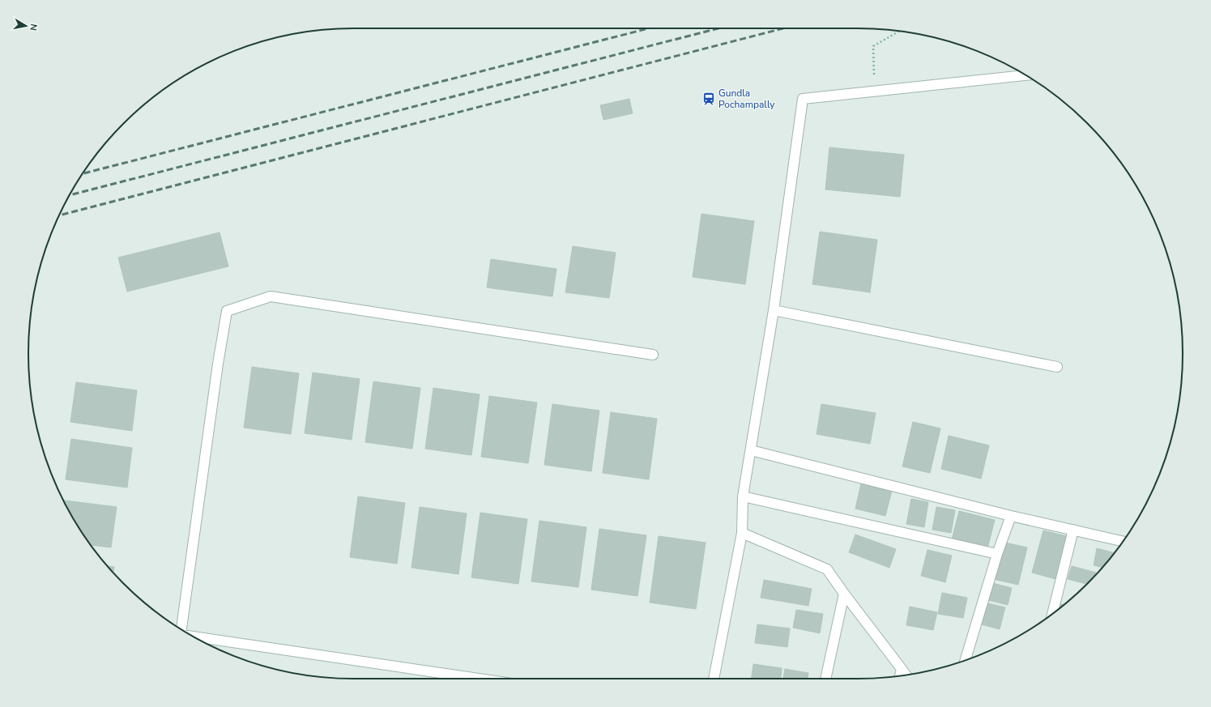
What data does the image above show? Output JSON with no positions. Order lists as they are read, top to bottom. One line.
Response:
{"places":{"station":["Gundla Pochampally"]},"north":"right"}
